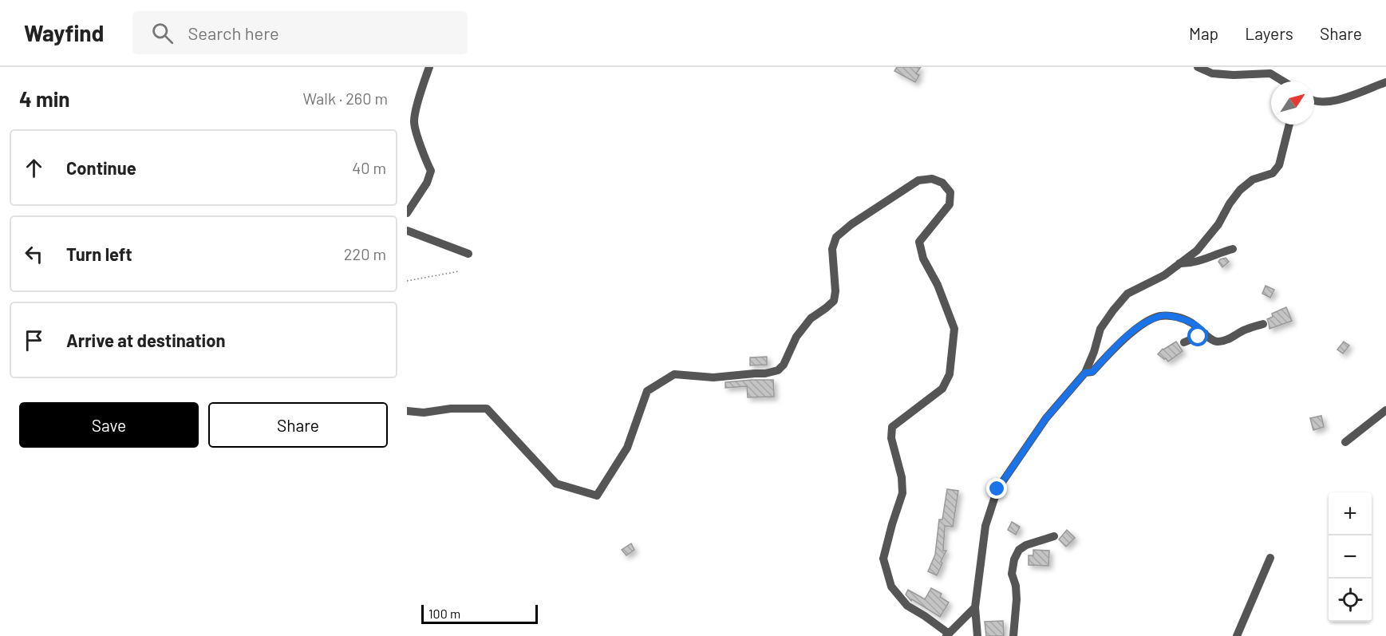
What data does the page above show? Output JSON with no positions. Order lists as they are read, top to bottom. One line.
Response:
{"scale_bar":"100 m","north":"top right","page":{"header":"Wayfind","search":"Search here","nav":["Map","Layers","Share"],"heading":["4 min","Walk · 260 m"],"list":[["Continue","40 m"],["Turn left","220 m"],"Arrive at destination"],"buttons":["Save","Share"],"map_buttons":["+","−"],"scale":"100 m"}}
